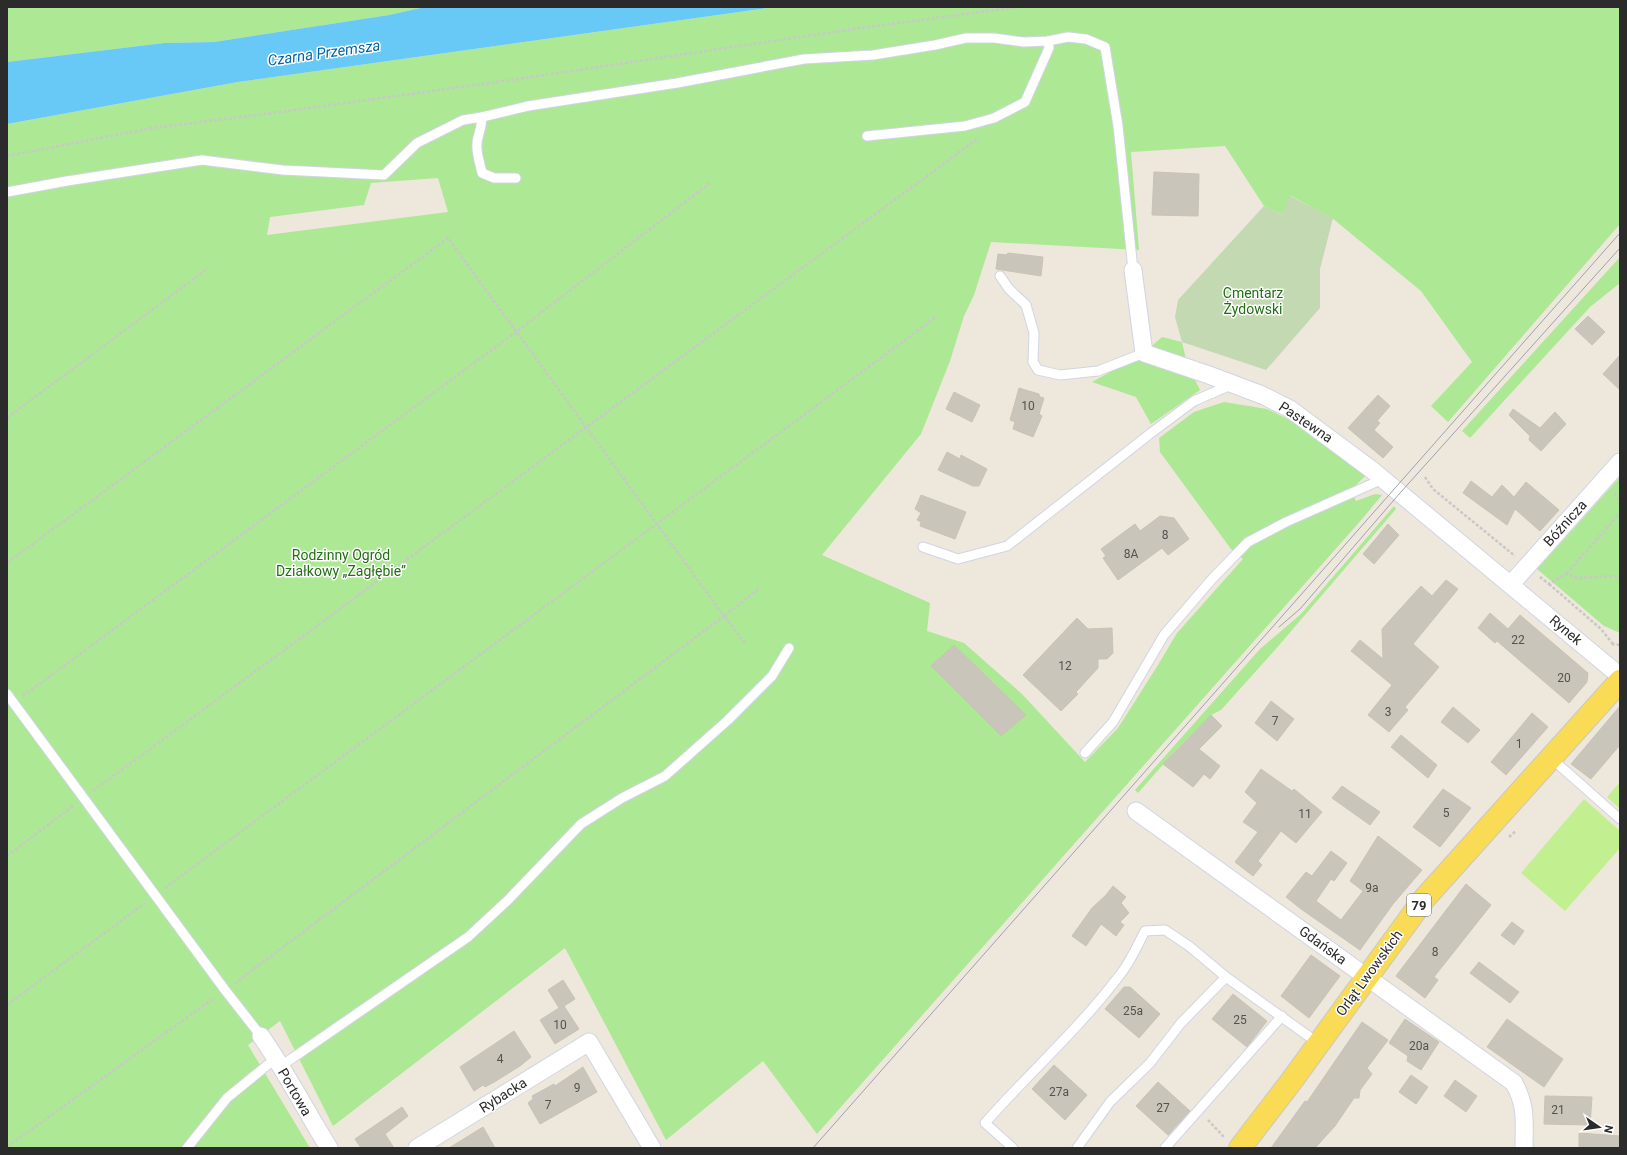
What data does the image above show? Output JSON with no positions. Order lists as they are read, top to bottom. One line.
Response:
{"streets":{"main road":["79","Orląt Lwowskich"],"street":["Pastewna","Bóźnicza","Rynek","Gdańska","Portowa","Rybacka"]},"crossings":[["Pastewna","Bóźnicza"],["Pastewna","Rynek"],["Bóźnicza","Rynek"],["Gdańska","Orląt Lwowskich"]],"water":["Czarna Przemsza"],"parks":["Cmentarz Żydowski","Rodzinny Ogród Działkowy „Zagłębie”"],"house_numbers":["10","8","8A","22","12","20","3","7","1","5","11","9a","8","25a","25","10","20a","4","9","27a","7","27","21"],"north":"right"}
